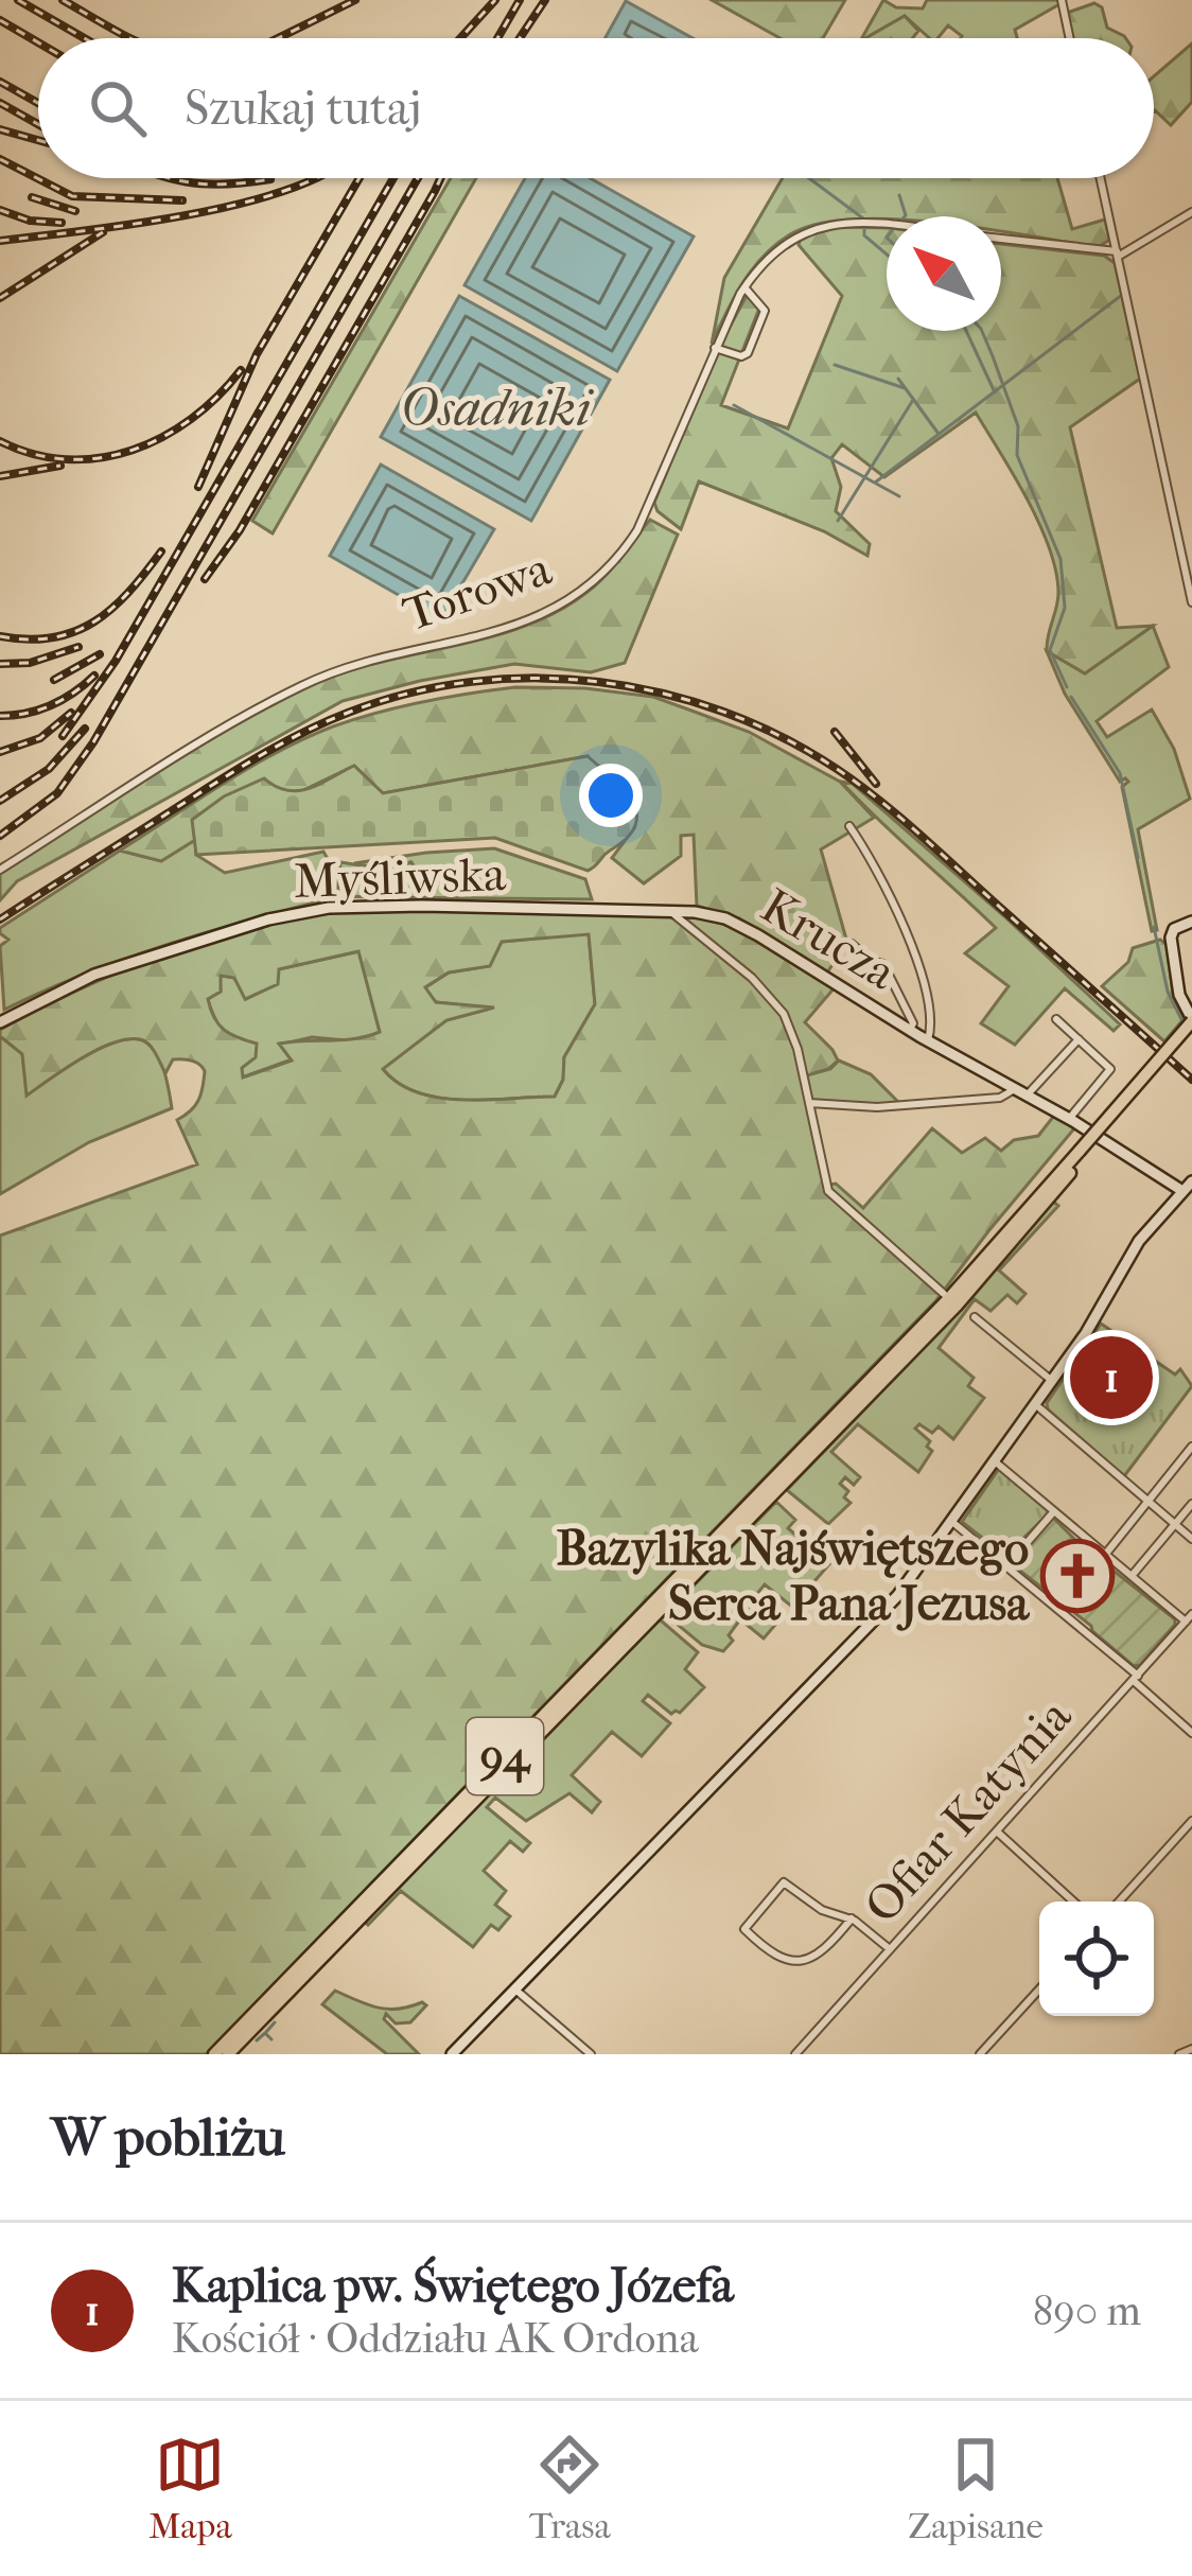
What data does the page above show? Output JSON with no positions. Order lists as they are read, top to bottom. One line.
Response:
{"streets":{"main road":["94"],"street":["Torowa","Myśliwska","Krucza","Ofiar Katynia"]},"crossings":[["Myśliwska","Krucza"]],"water":["Osadniki"],"places":{"church":["Bazylika Najświętszego Serca Pana Jezusa"]},"north":"top left","page":{"search":"Szukaj tutaj","pins":"1","heading":"W pobliżu","list":[{"mark":"1","name":"Kaplica pw. Świętego Józefa","note":"Kościół · Oddziału AK Ordona","value":"890 m"}],"nav":["Mapa","Trasa","Zapisane"]}}
